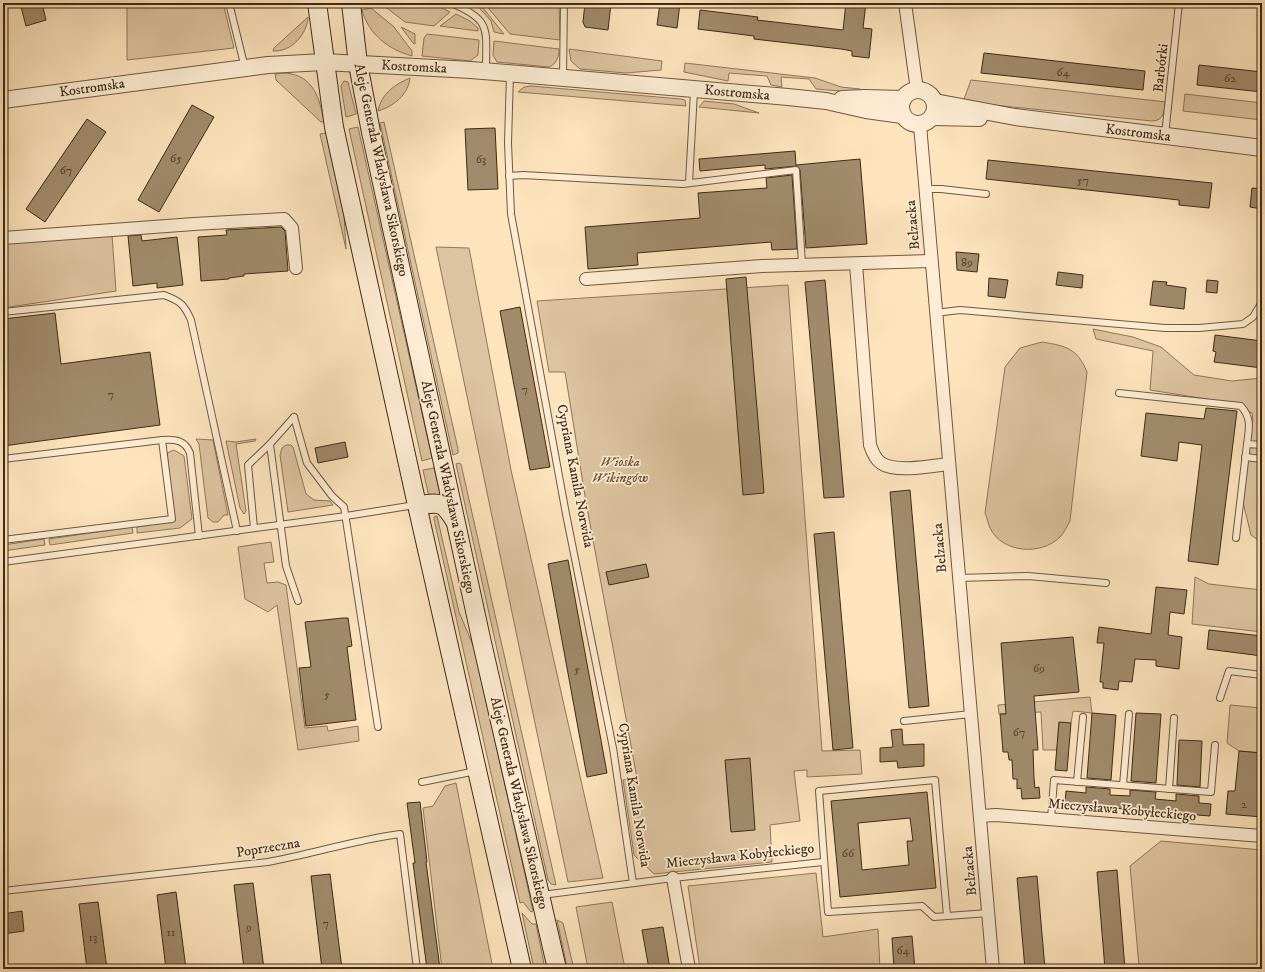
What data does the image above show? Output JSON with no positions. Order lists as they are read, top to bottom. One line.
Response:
{"streets":{"main road":["Aleje Generała Władysława Sikorskiego"],"street":["Kostromska","Belzacka","Mieczysława Kobyłeckiego"],"lane":["Barbórki","Cypriana Kamila Norwida","Poprzeczna"]},"crossings":[["Kostromska","Barbórki"],["Kostromska","Aleje Generała Władysława Sikorskiego"],["Kostromska","Belzacka"],["Kostromska","Cypriana Kamila Norwida"],["Aleje Generała Władysława Sikorskiego","Mieczysława Kobyłeckiego"],["Belzacka","Mieczysława Kobyłeckiego"],["Cypriana Kamila Norwida","Mieczysława Kobyłeckiego"]],"parks":["Wioska Wikingów"],"house_numbers":["64","62","65","63","67","57","89","7","7","69","5","5","67","2","66","7","9","11","13","64"]}
